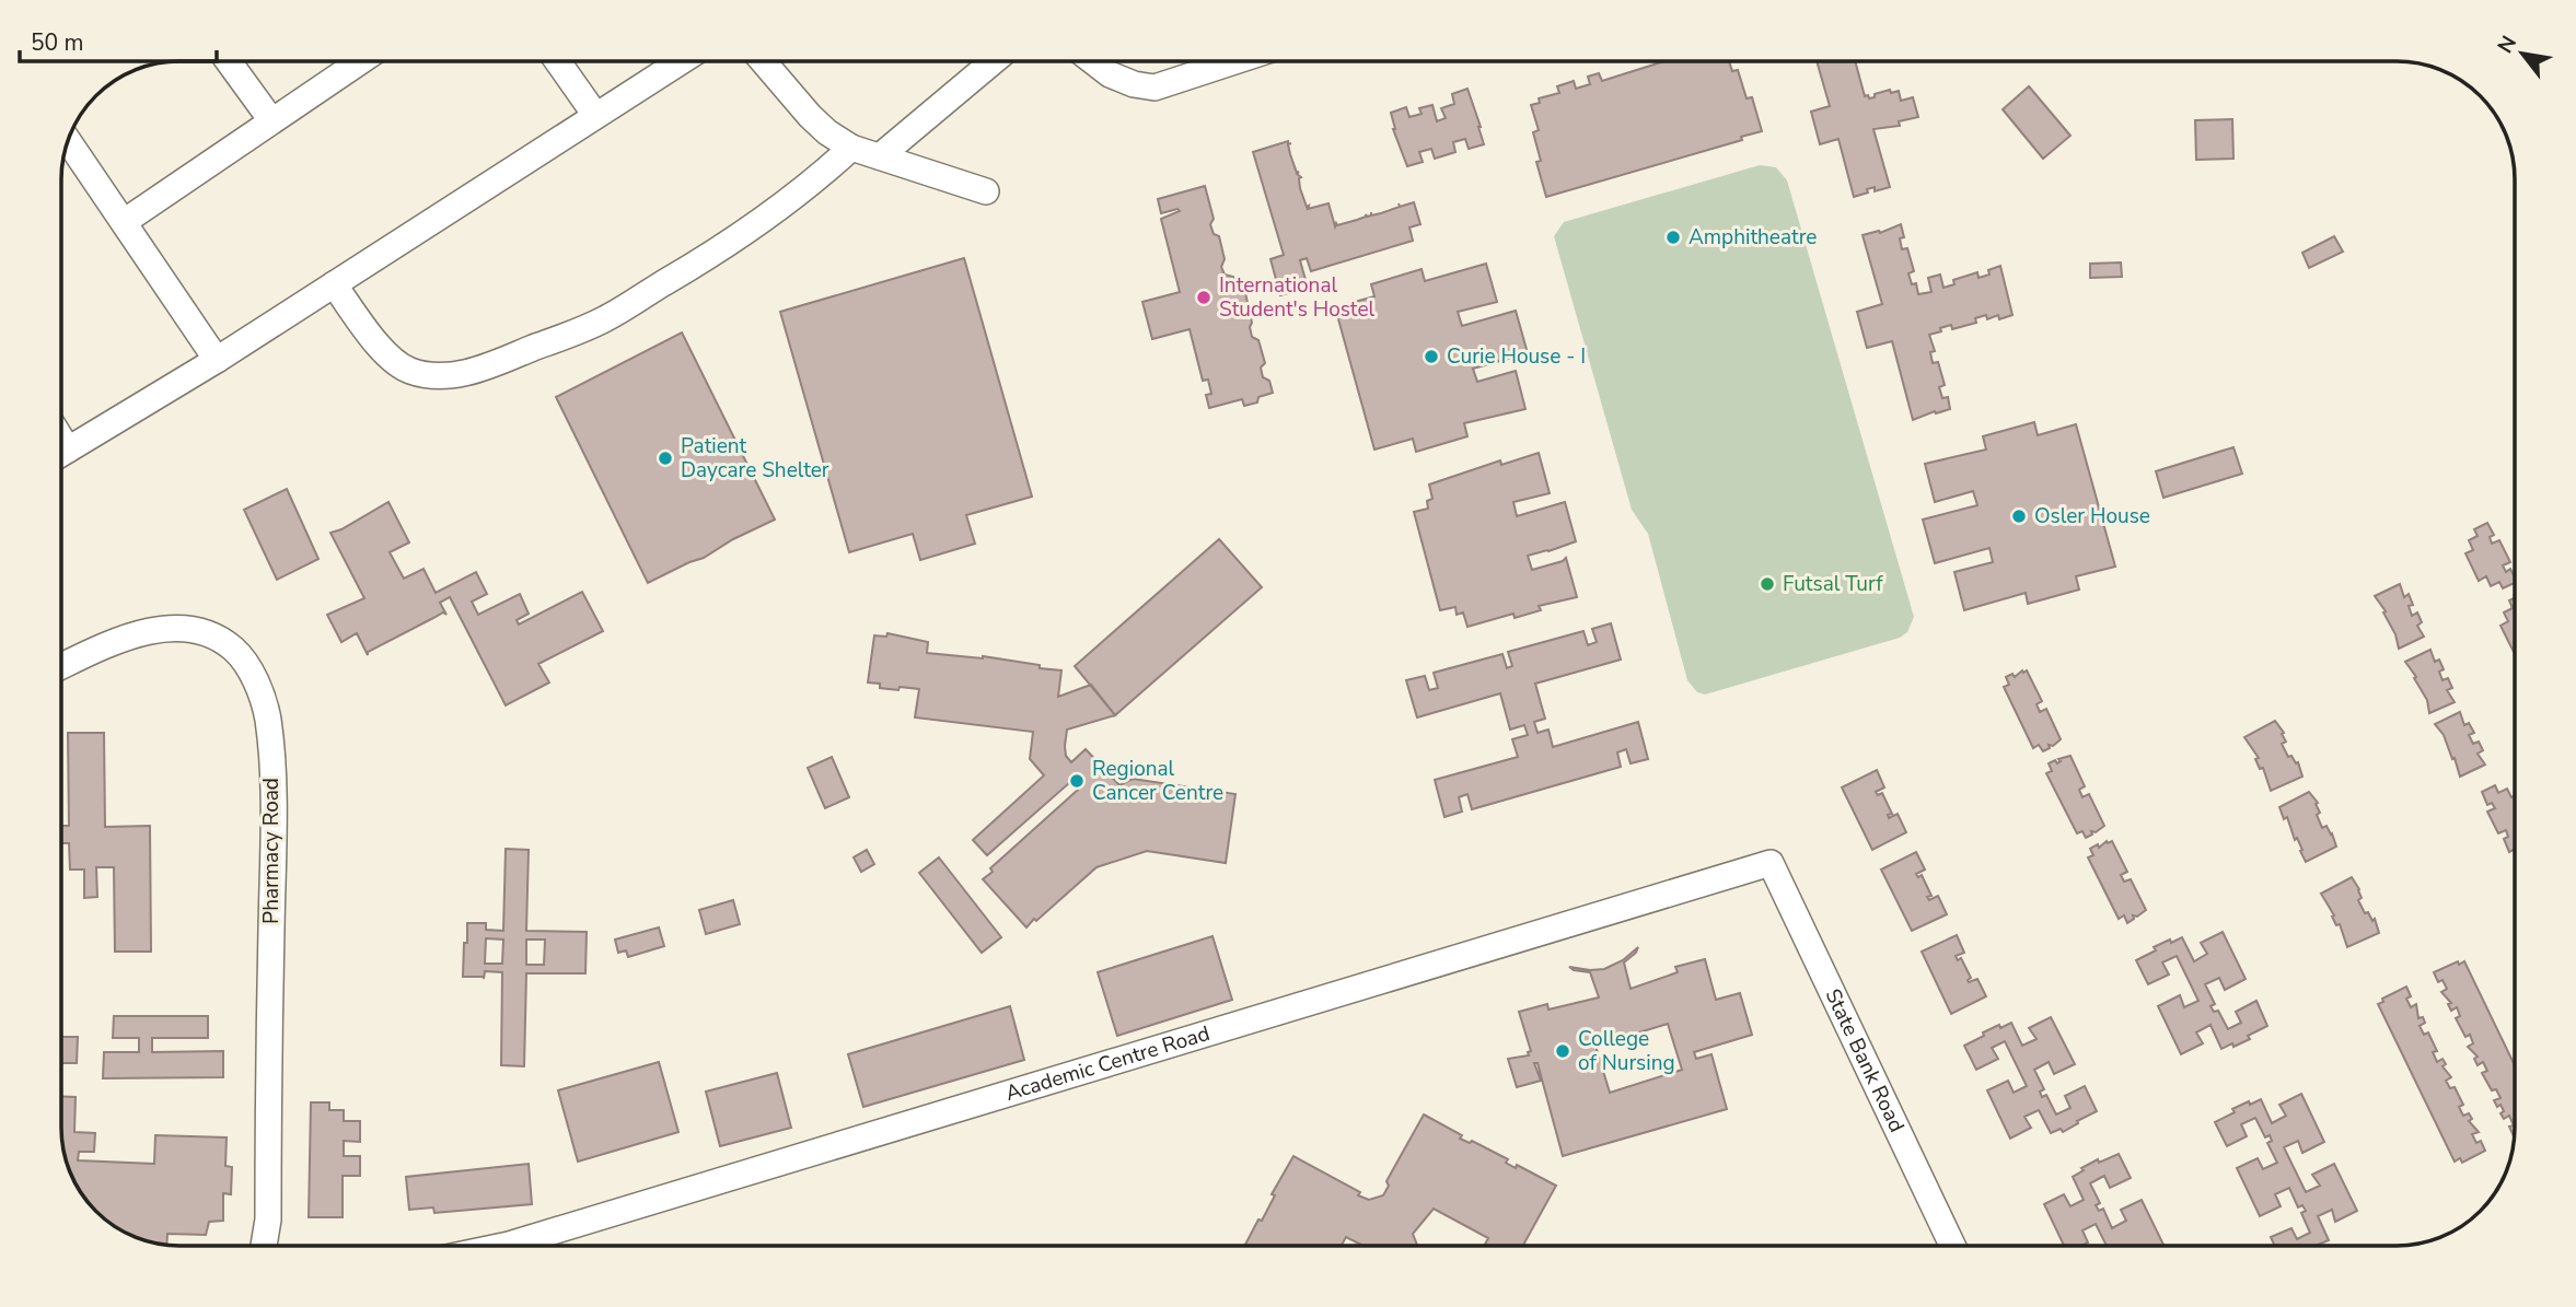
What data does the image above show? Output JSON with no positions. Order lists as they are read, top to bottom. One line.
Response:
{"streets":{"street":["Pharmacy Road","State Bank Road","Academic Centre Road"]},"crossings":[["State Bank Road","Academic Centre Road"]],"places":["Amphitheatre","International Student's Hostel","Curie House - I","Patient Daycare Shelter","Osler House","Futsal Turf","Regional Cancer Centre","College of Nursing"],"scale_bar":"50 m","north":"top left"}
